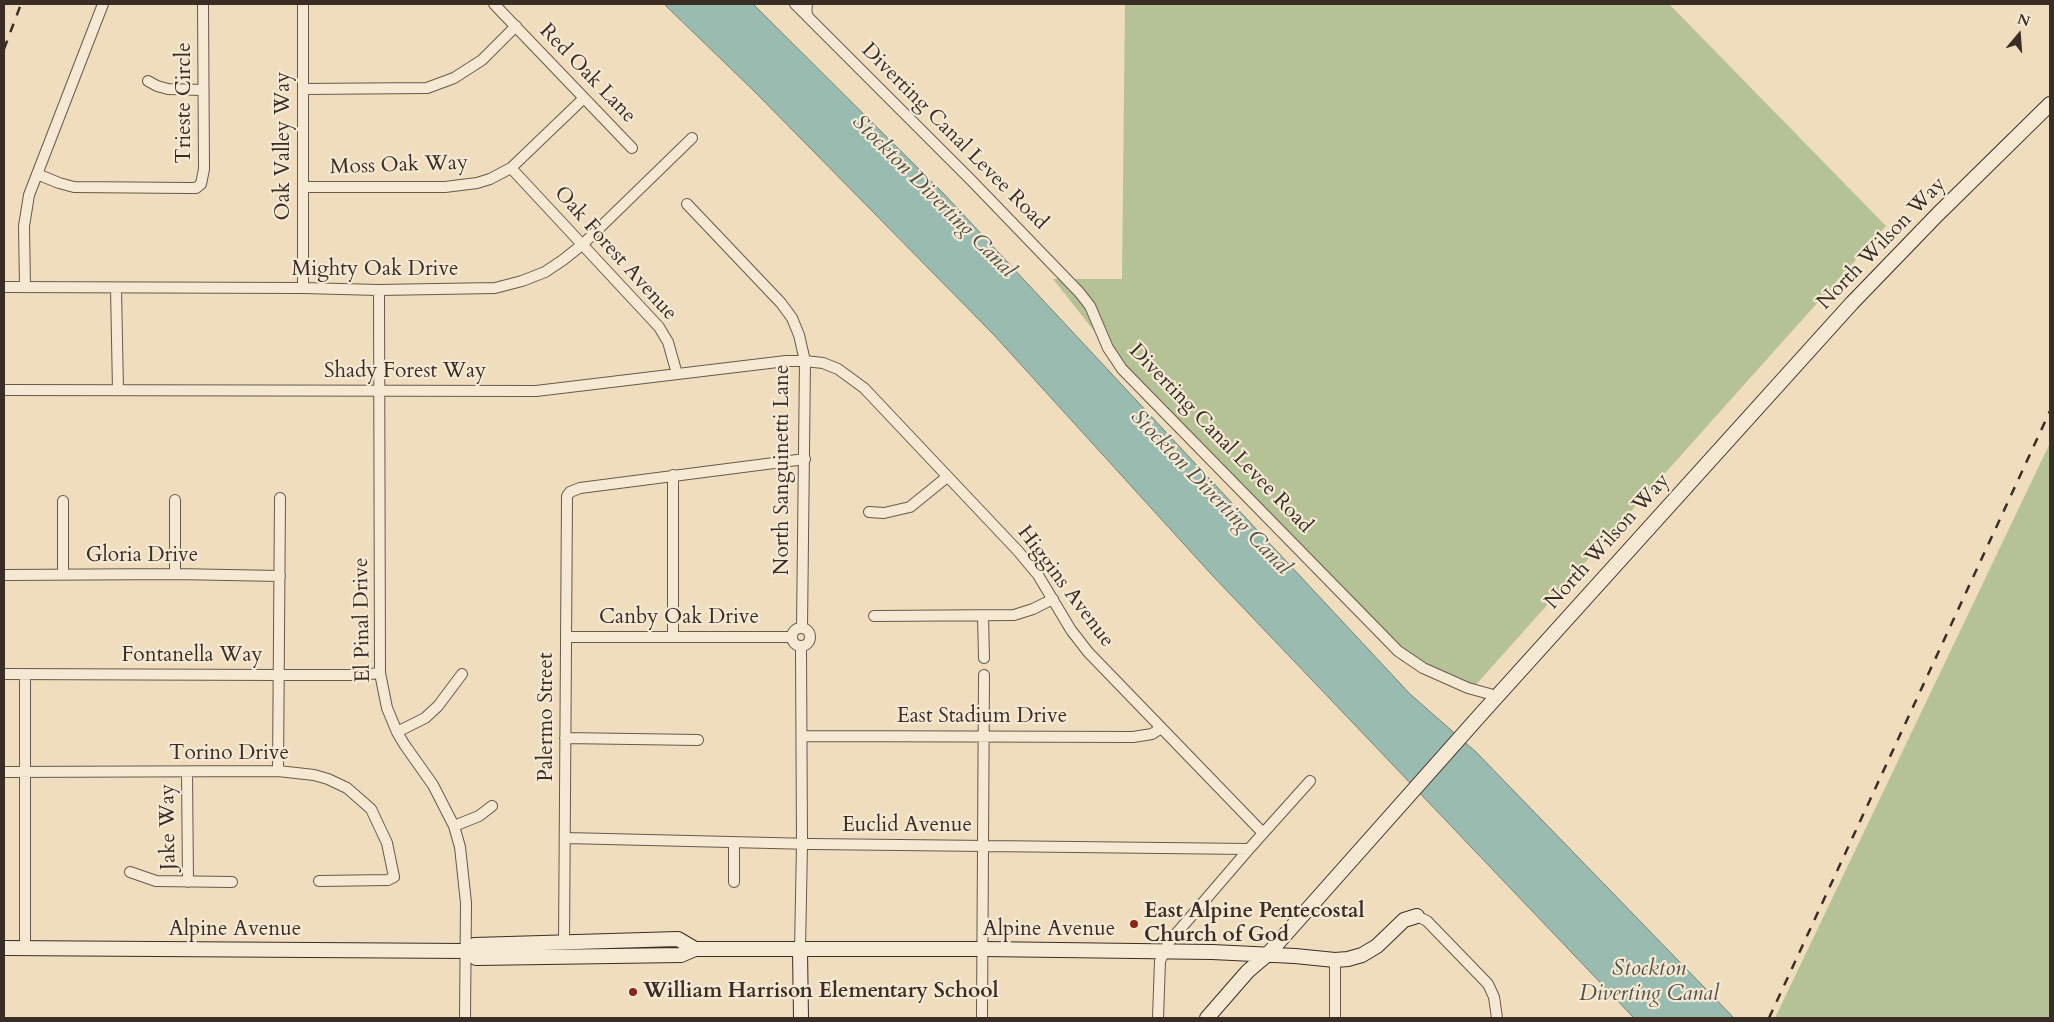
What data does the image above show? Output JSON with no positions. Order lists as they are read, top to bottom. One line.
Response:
{"streets":{"street":["Red Oak Lane","Trieste Circle","Diverting Canal Levee Road","Oak Valley Way","Moss Oak Way","North Wilson Way","Oak Forest Avenue","Mighty Oak Drive","Shady Forest Way","North Sanguinetti Lane","Gloria Drive","Higgins Avenue","Canby Oak Drive","El Pinal Drive","Fontanella Way","Palermo Street","East Stadium Drive","Torino Drive","Euclid Avenue","Jake Way","Alpine Avenue"]},"crossings":[["Red Oak Lane","Moss Oak Way"],["Diverting Canal Levee Road","North Wilson Way"],["Oak Valley Way","Moss Oak Way"],["Oak Valley Way","Mighty Oak Drive"],["Moss Oak Way","Oak Forest Avenue"],["North Wilson Way","Alpine Avenue"],["Oak Forest Avenue","Mighty Oak Drive"],["Oak Forest Avenue","Shady Forest Way"],["Mighty Oak Drive","El Pinal Drive"],["Shady Forest Way","North Sanguinetti Lane"],["Shady Forest Way","Higgins Avenue"],["Shady Forest Way","El Pinal Drive"],["North Sanguinetti Lane","Higgins Avenue"],["North Sanguinetti Lane","Canby Oak Drive"],["Higgins Avenue","East Stadium Drive"],["Canby Oak Drive","Palermo Street"],["El Pinal Drive","Fontanella Way"],["El Pinal Drive","Alpine Avenue"],["Palermo Street","Euclid Avenue"],["Palermo Street","Alpine Avenue"],["Torino Drive","Jake Way"]],"water":["Stockton Diverting Canal"],"places":["East Alpine Pentecostal Church of God","William Harrison Elementary School"],"north":"top"}
